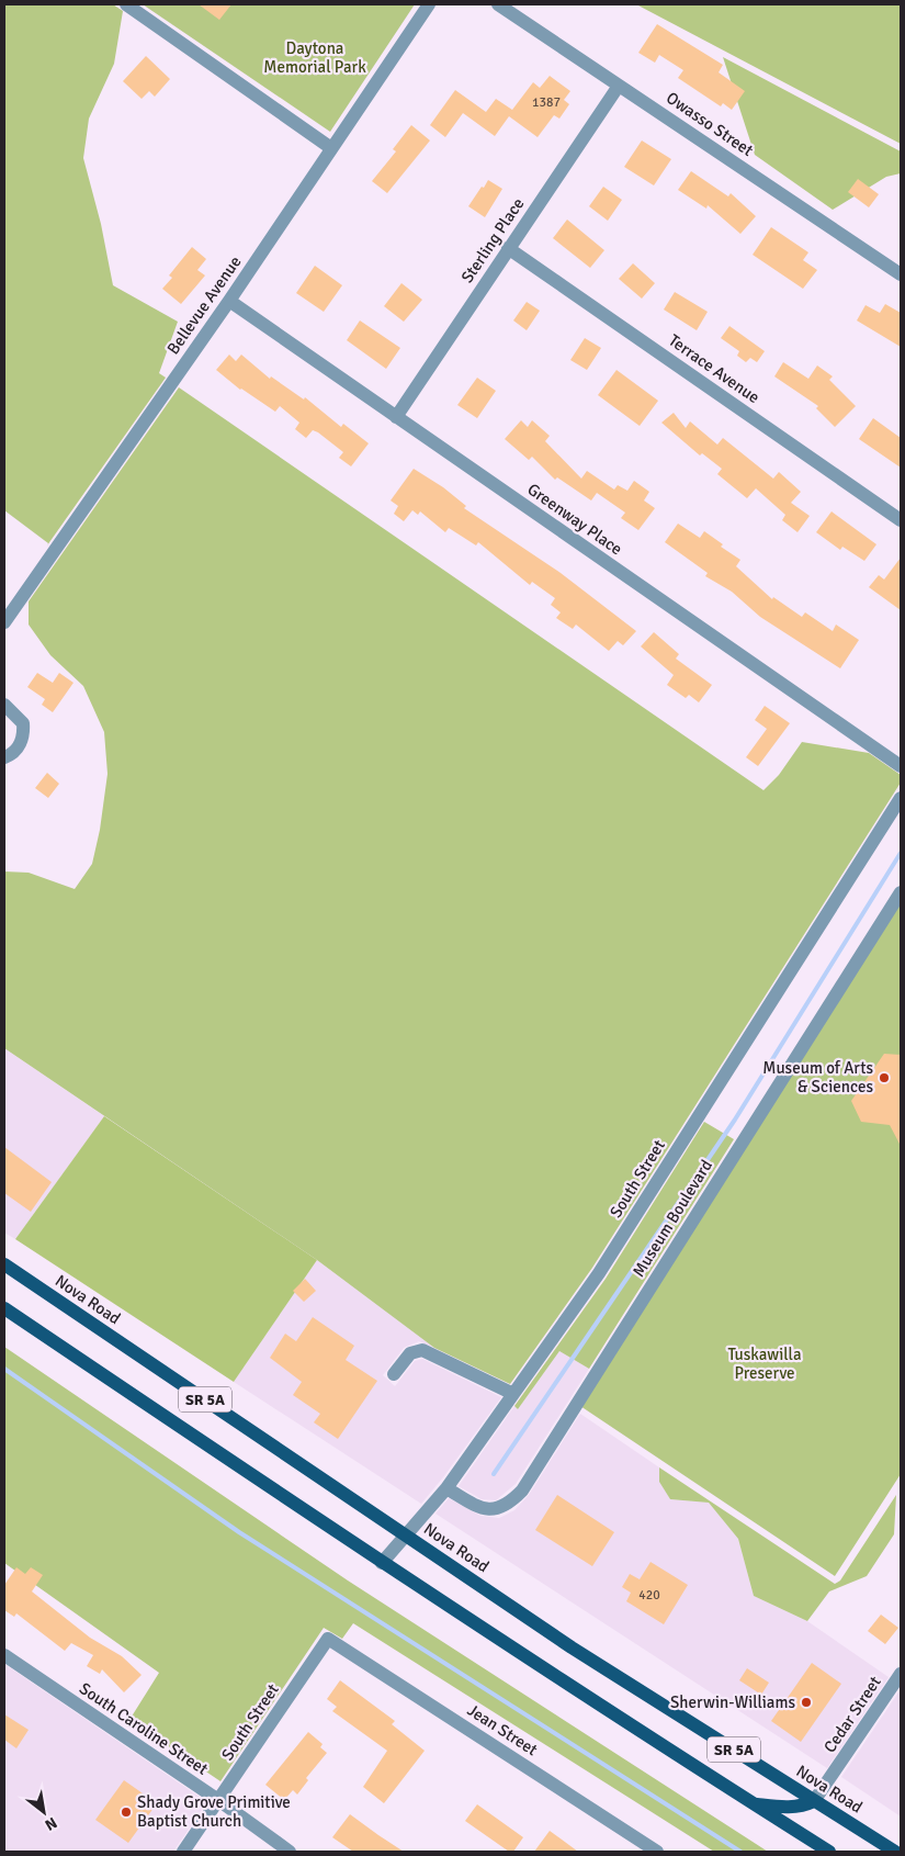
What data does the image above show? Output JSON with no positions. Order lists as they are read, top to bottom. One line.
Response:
{"streets":{"main road":["Nova Road","SR 5A"],"street":["Owasso Street","Sterling Place","Bellevue Avenue","Terrace Avenue","Greenway Place","South Street","Museum Boulevard","Cedar Street","South Caroline Street","Jean Street"]},"crossings":[["Owasso Street","Sterling Place"],["Sterling Place","Terrace Avenue"],["Sterling Place","Greenway Place"],["Bellevue Avenue","Greenway Place"],["South Street","Museum Boulevard"],["South Street","Nova Road"],["South Street","SR 5A"],["South Street","South Caroline Street"],["South Street","Jean Street"],["Nova Road","Cedar Street"]],"parks":["Daytona Memorial Park","Tuskawilla Preserve"],"places":["Museum of Arts & Sciences","Sherwin-Williams","Shady Grove Primitive Baptist Church"],"house_numbers":["1387","420"],"north":"bottom right"}
